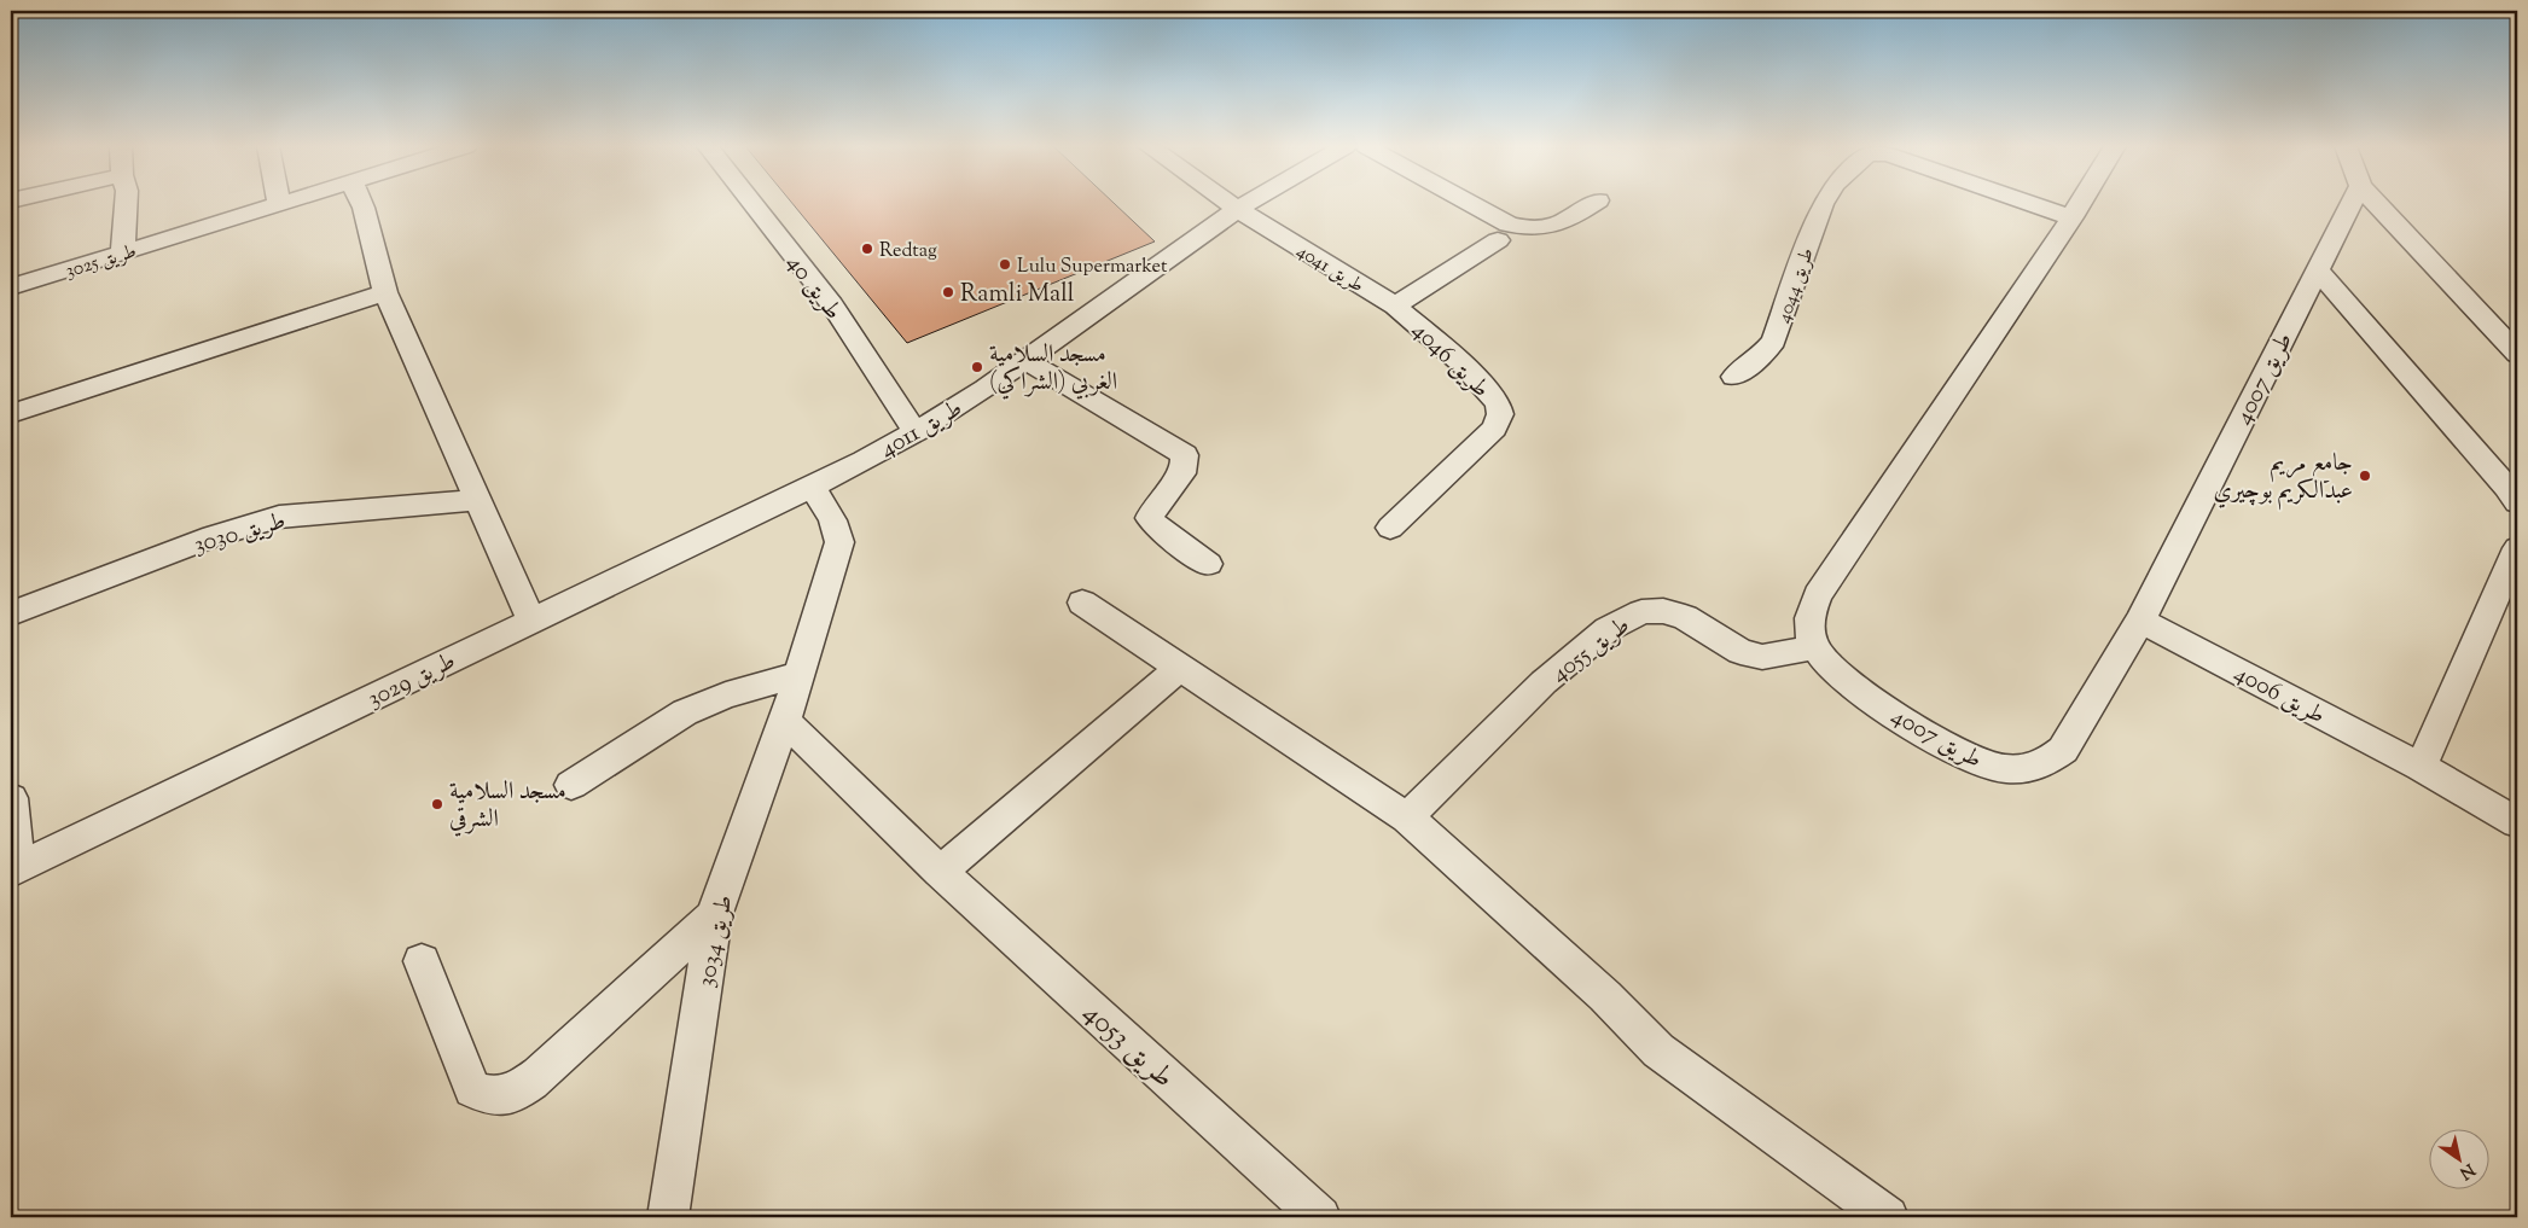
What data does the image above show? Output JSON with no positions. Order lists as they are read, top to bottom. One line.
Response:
{"streets":{"street":["طريق 3025","طريق 4041","طريق 4044","طريق 40","طريق 4046","طريق 4007","طريق 4011","طريق 3030","طريق 4055","طريق 3029","طريق 4006","طريق 3034","طريق 4053"]},"crossings":[["طريق 4041","طريق 4046"],["طريق 4041","طريق 4011"],["طريق 40","طريق 4011"],["طريق 4007","طريق 4055"],["طريق 4007","طريق 4006"],["طريق 4011","طريق 3029"],["طريق 4011","طريق 3034"],["طريق 3029","طريق 3034"],["طريق 3034","طريق 4053"]],"places":["Redtag","Lulu Supermarket","Ramli Mall","مسجد السلامية الغربي (الشراكي)","جامع مريم عبدالكريم بوچيري","مسجد السلامية الشرقي"],"north":"bottom right"}
